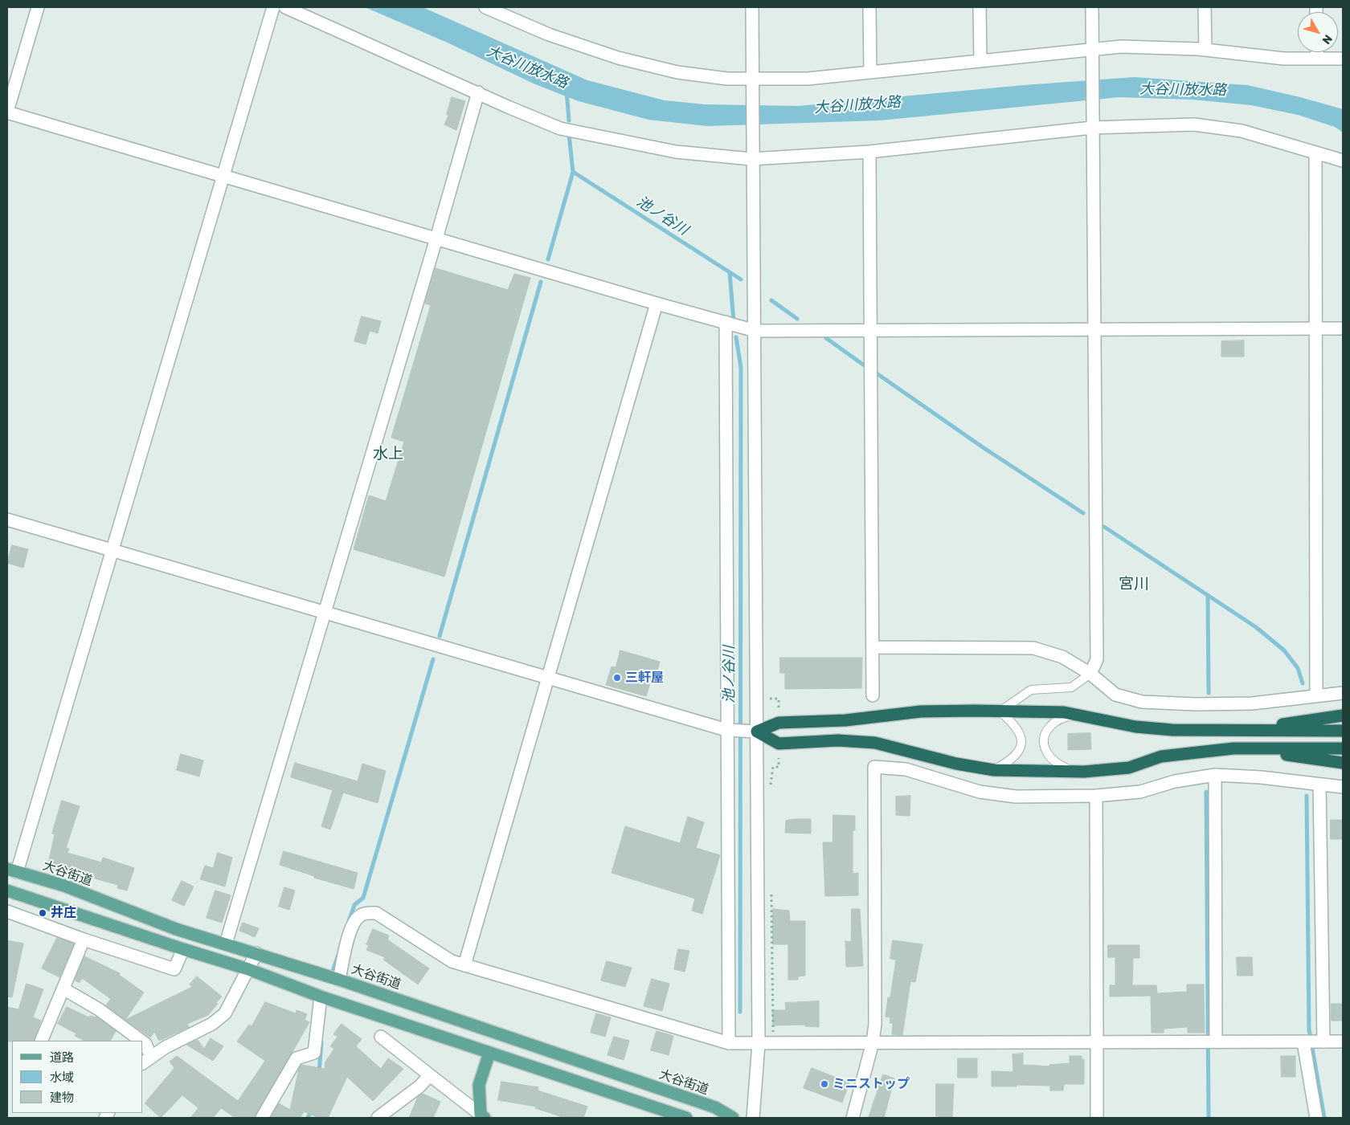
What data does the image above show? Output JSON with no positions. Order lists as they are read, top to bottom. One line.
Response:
{"streets":{"main road":["大谷街道"]},"districts":["水上","宮川"],"water":["大谷川放水路","池ノ谷川"],"places":["三軒屋","井庄","ミニストップ"],"legend":["道路","水域","建物"],"north":"bottom right"}
